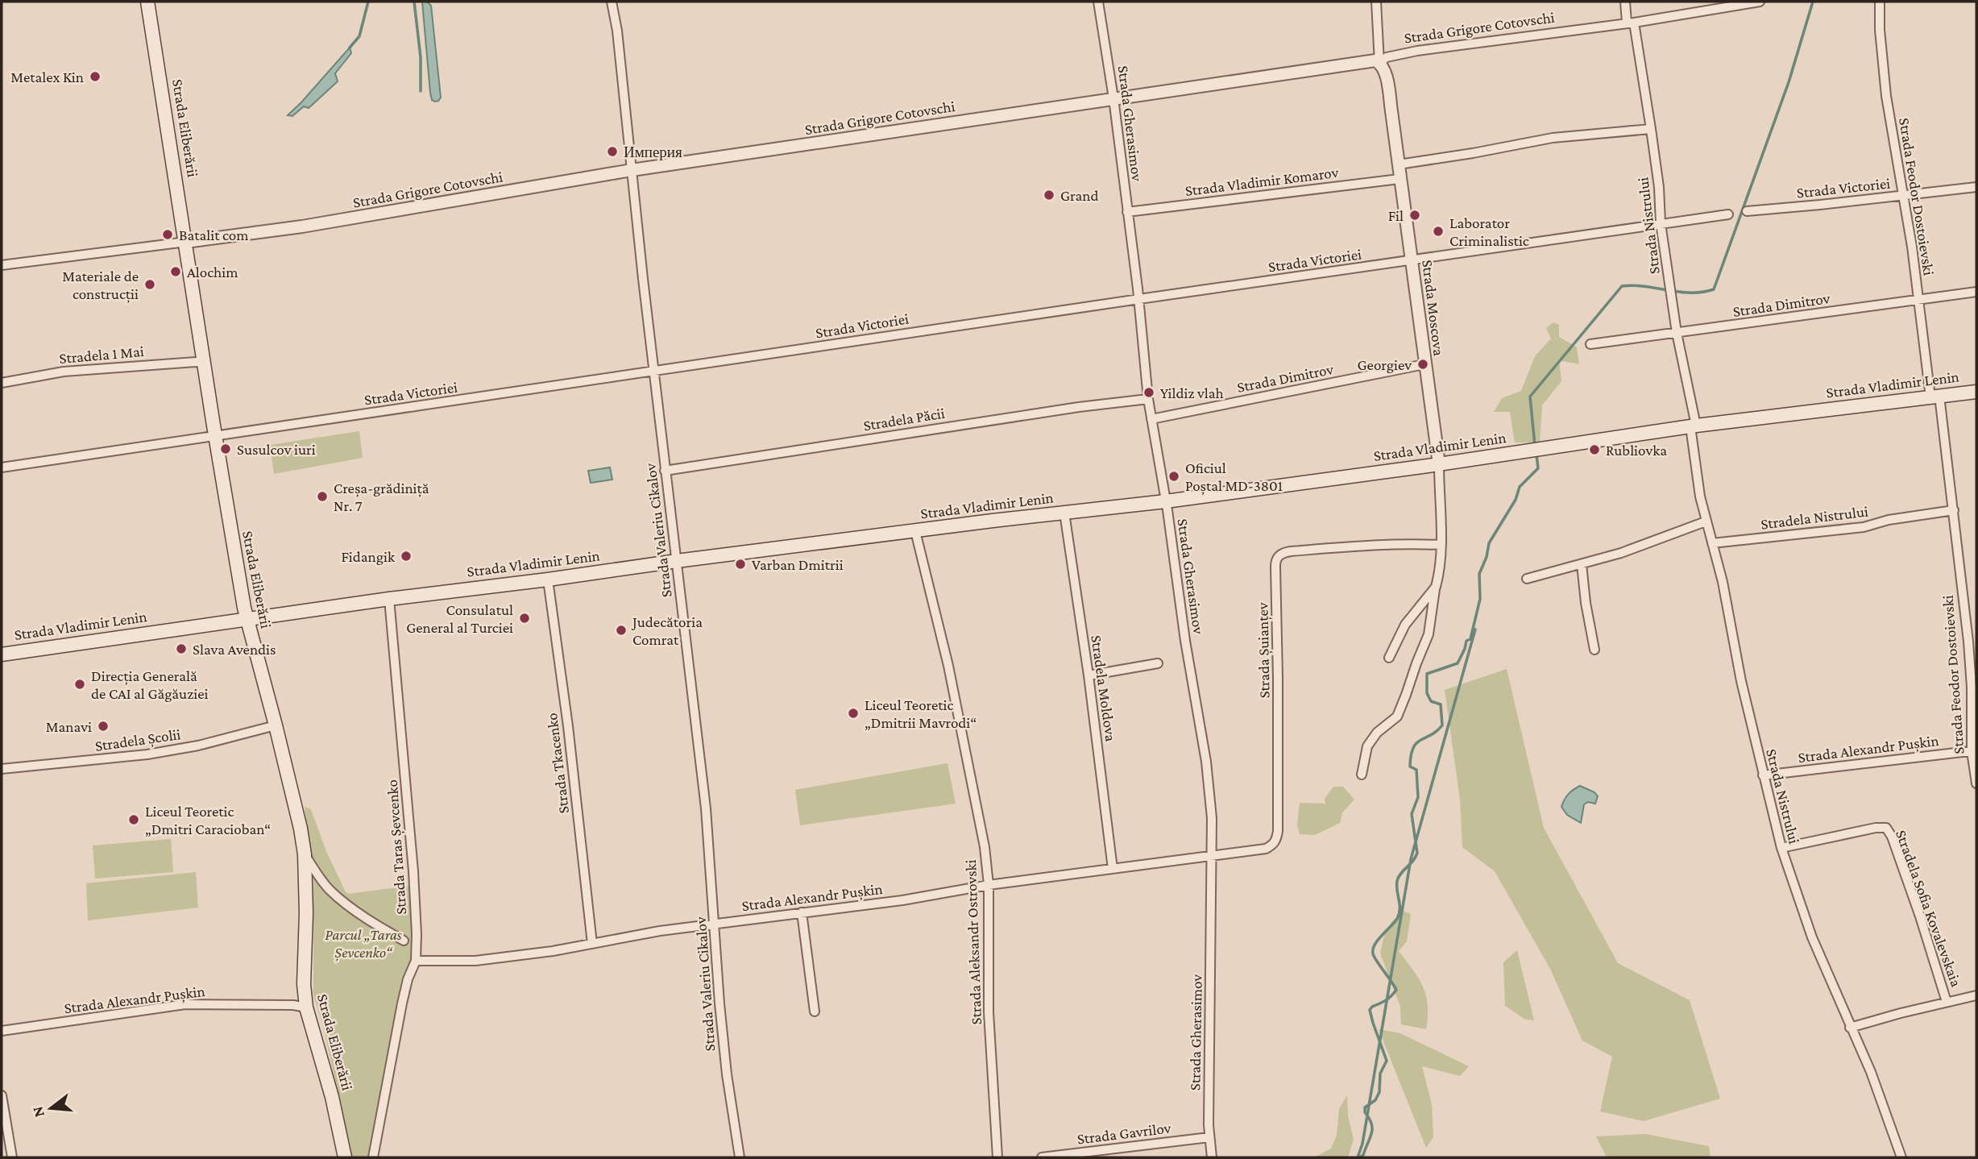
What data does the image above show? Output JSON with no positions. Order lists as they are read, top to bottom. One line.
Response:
{"streets":{"main road":["Strada Eliberării","Strada Vladimir Lenin"],"street":["Strada Grigore Cotovschi","Strada Gherasimov","Strada Vladimir Komarov","Strada Victoriei","Strada Feodor Dostoievski","Strada Nistrului","Strada Dimitrov","Strada Moscova","Stradela 1 Mai","Stradela Păcii","Stradela Nistrului","Strada Valeriu Cikalov","Strada Șuianțev","Stradela Moldova","Stradela Școlii","Strada Alexandr Pușkin","Strada Tkacenko","Strada Taras Șevcenko","Stradela Sofia Kovalevskaia","Strada Aleksandr Ostrovski","Strada Gavrilov"]},"crossings":[["Strada Grigore Cotovschi","Strada Gherasimov"],["Strada Grigore Cotovschi","Strada Eliberării"],["Strada Grigore Cotovschi","Strada Nistrului"],["Strada Grigore Cotovschi","Strada Moscova"],["Strada Grigore Cotovschi","Strada Valeriu Cikalov"],["Strada Gherasimov","Strada Vladimir Komarov"],["Strada Gherasimov","Strada Victoriei"],["Strada Gherasimov","Strada Dimitrov"],["Strada Gherasimov","Strada Vladimir Lenin"],["Strada Gherasimov","Stradela Păcii"],["Strada Gherasimov","Strada Șuianțev"],["Strada Gherasimov","Strada Alexandr Pușkin"],["Strada Gherasimov","Strada Gavrilov"],["Strada Eliberării","Strada Victoriei"],["Strada Eliberării","Stradela 1 Mai"],["Strada Eliberării","Strada Vladimir Lenin"],["Strada Eliberării","Stradela Școlii"],["Strada Eliberării","Strada Alexandr Pușkin"],["Strada Vladimir Komarov","Strada Moscova"],["Strada Victoriei","Strada Feodor Dostoievski"],["Strada Victoriei","Strada Nistrului"],["Strada Victoriei","Strada Moscova"],["Strada Victoriei","Strada Valeriu Cikalov"],["Strada Feodor Dostoievski","Strada Dimitrov"],["Strada Feodor Dostoievski","Strada Vladimir Lenin"],["Strada Feodor Dostoievski","Stradela Nistrului"],["Strada Feodor Dostoievski","Strada Alexandr Pușkin"],["Strada Nistrului","Strada Dimitrov"],["Strada Nistrului","Strada Vladimir Lenin"],["Strada Nistrului","Stradela Nistrului"],["Strada Nistrului","Strada Alexandr Pușkin"],["Strada Nistrului","Stradela Sofia Kovalevskaia"],["Strada Dimitrov","Strada Moscova"],["Strada Moscova","Strada Vladimir Lenin"],["Strada Moscova","Strada Șuianțev"],["Strada Vladimir Lenin","Strada Valeriu Cikalov"],["Strada Vladimir Lenin","Stradela Moldova"],["Strada Vladimir Lenin","Strada Tkacenko"],["Strada Vladimir Lenin","Strada Taras Șevcenko"],["Strada Vladimir Lenin","Strada Aleksandr Ostrovski"],["Stradela Păcii","Strada Valeriu Cikalov"],["Strada Valeriu Cikalov","Strada Alexandr Pușkin"],["Strada Șuianțev","Strada Alexandr Pușkin"],["Stradela Moldova","Strada Alexandr Pușkin"],["Strada Alexandr Pușkin","Strada Tkacenko"],["Strada Alexandr Pușkin","Strada Taras Șevcenko"],["Strada Alexandr Pușkin","Strada Aleksandr Ostrovski"]],"parks":["Parcul „Taras Șevcenko“"],"places":["Metalex Kin","Империя","Grand","Fil","Laborator Criminalistic","Batalit com","Alochim","Materiale de construcții","Georgiev","Yildiz vlah","Susulcov iuri","Rubliovka","Oficiul Poștal MD-3801","Creșa-grădiniță Nr. 7","Fidangik","Varban Dmitrii","Consulatul General al Turciei","Judecătoria Comrat","Slava Avendis","Direcția Generală de CAI al Găgăuziei","Liceul Teoretic „Dmitrii Mavrodi“","Manavi","Liceul Teoretic „Dmitri Caracioban“"],"north":"left"}
